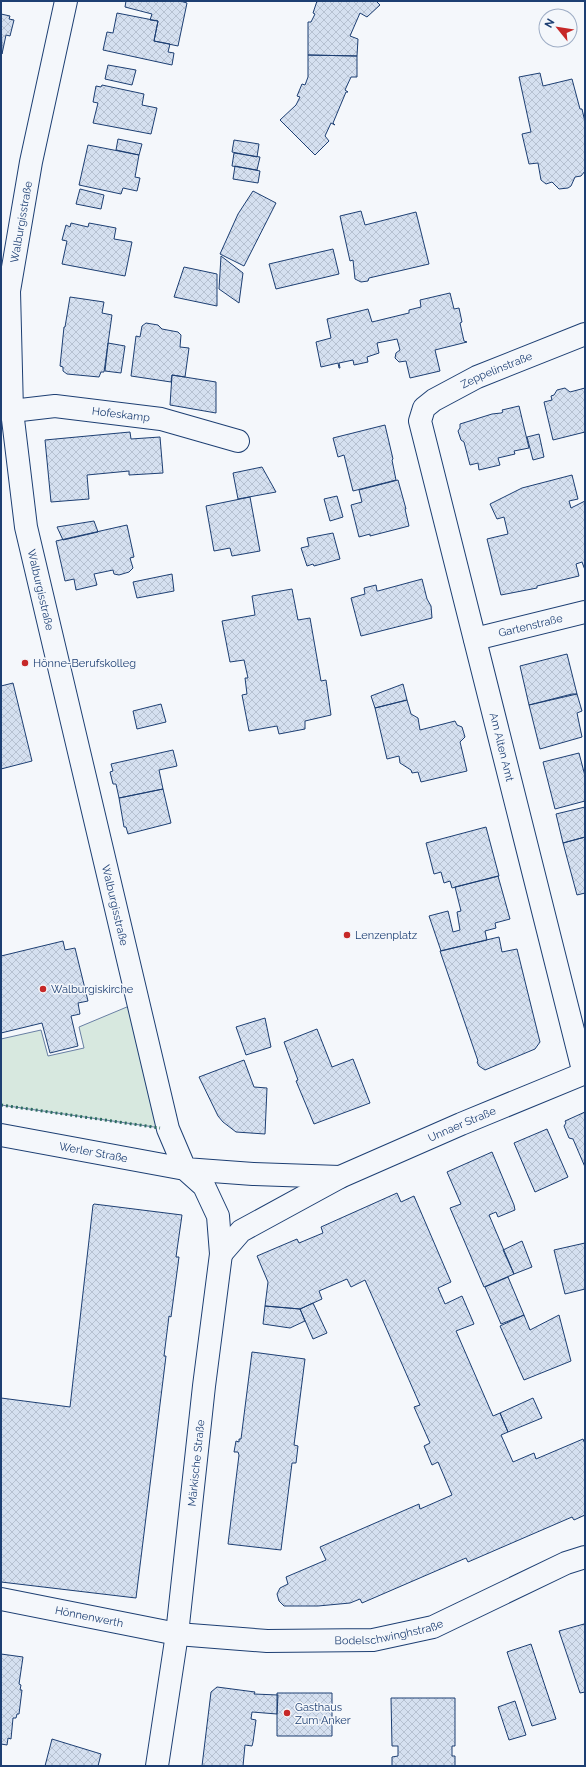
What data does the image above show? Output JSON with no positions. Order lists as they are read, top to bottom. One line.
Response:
{"streets":{"street":["Walburgisstraße","Zeppelinstraße","Hofeskamp","Gartenstraße","Am Alten Amt","Unnaer Straße","Werler Straße","Märkische Straße","Hönnenwerth","Bodelschwinghstraße"]},"crossings":[["Walburgisstraße","Hofeskamp"],["Walburgisstraße","Unnaer Straße"],["Walburgisstraße","Werler Straße"],["Walburgisstraße","Märkische Straße"],["Zeppelinstraße","Am Alten Amt"],["Gartenstraße","Am Alten Amt"],["Am Alten Amt","Unnaer Straße"],["Unnaer Straße","Werler Straße"],["Unnaer Straße","Märkische Straße"],["Werler Straße","Märkische Straße"],["Märkische Straße","Hönnenwerth"],["Märkische Straße","Bodelschwinghstraße"],["Hönnenwerth","Bodelschwinghstraße"]],"places":["Hönne-Berufskolleg","Lenzenplatz","Walburgiskirche","Gasthaus Zum Anker"],"north":"top left"}
